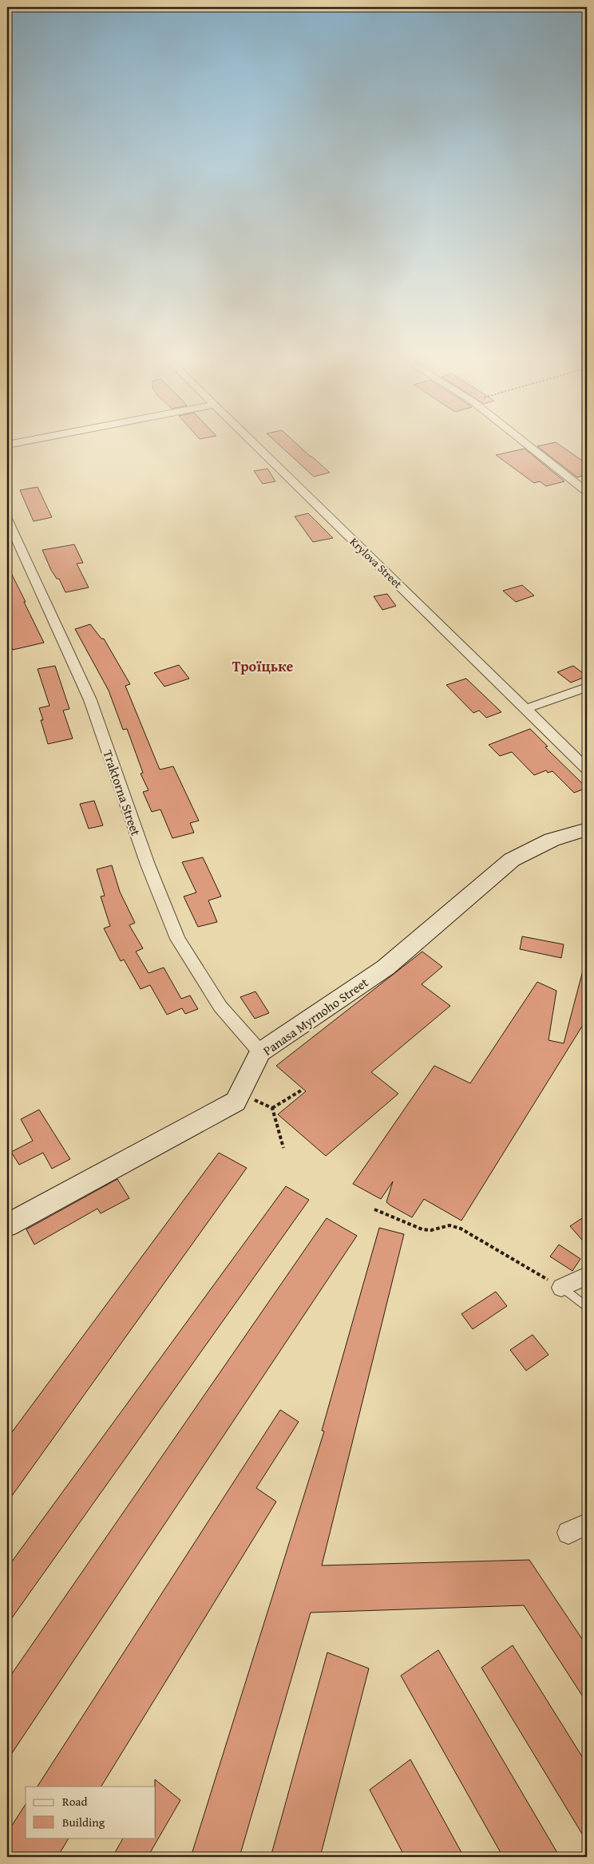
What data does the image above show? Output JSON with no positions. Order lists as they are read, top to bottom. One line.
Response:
{"streets":{"street":["Krylova Street","Traktorna Street","Panasa Myrnoho Street"]},"crossings":[["Traktorna Street","Panasa Myrnoho Street"]],"districts":["Троїцьке"],"legend":["Road","Building"]}
